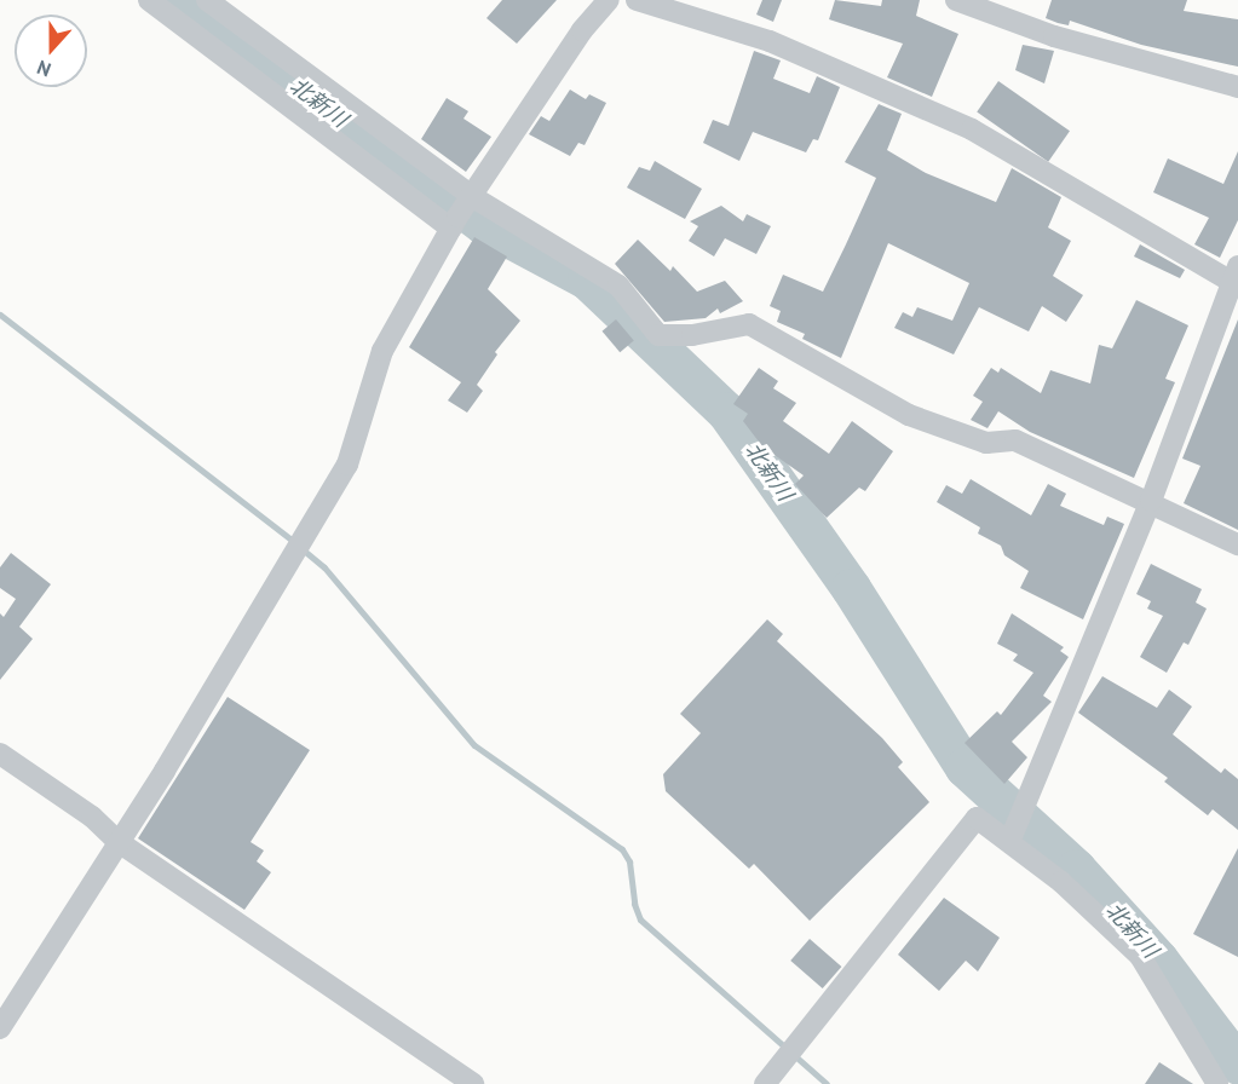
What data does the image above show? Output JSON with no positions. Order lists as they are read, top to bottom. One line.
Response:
{"water":["北新川"],"north":"bottom"}
